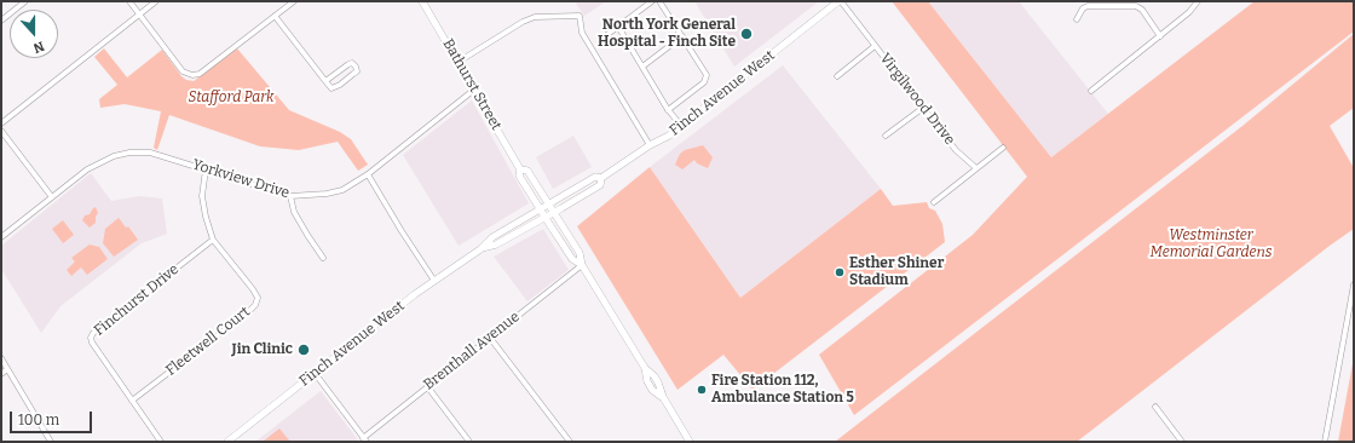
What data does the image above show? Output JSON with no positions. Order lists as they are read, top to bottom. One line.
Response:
{"streets":{"main road":["Bathurst Street","Finch Avenue West"],"street":["Virgilwood Drive","Yorkview Drive","Finchurst Drive","Fleetwell Court","Brenthall Avenue"]},"crossings":[["Bathurst Street","Finch Avenue West"],["Bathurst Street","Yorkview Drive"],["Bathurst Street","Brenthall Avenue"],["Finch Avenue West","Virgilwood Drive"],["Yorkview Drive","Fleetwell Court"],["Finchurst Drive","Fleetwell Court"]],"parks":["Stafford Park","Westminster Memorial Gardens"],"places":["North York General Hospital - Finch Site","Esther Shiner Stadium","Jin Clinic","Fire Station 112, Ambulance Station 5"],"scale_bar":"100 m","north":"bottom"}
